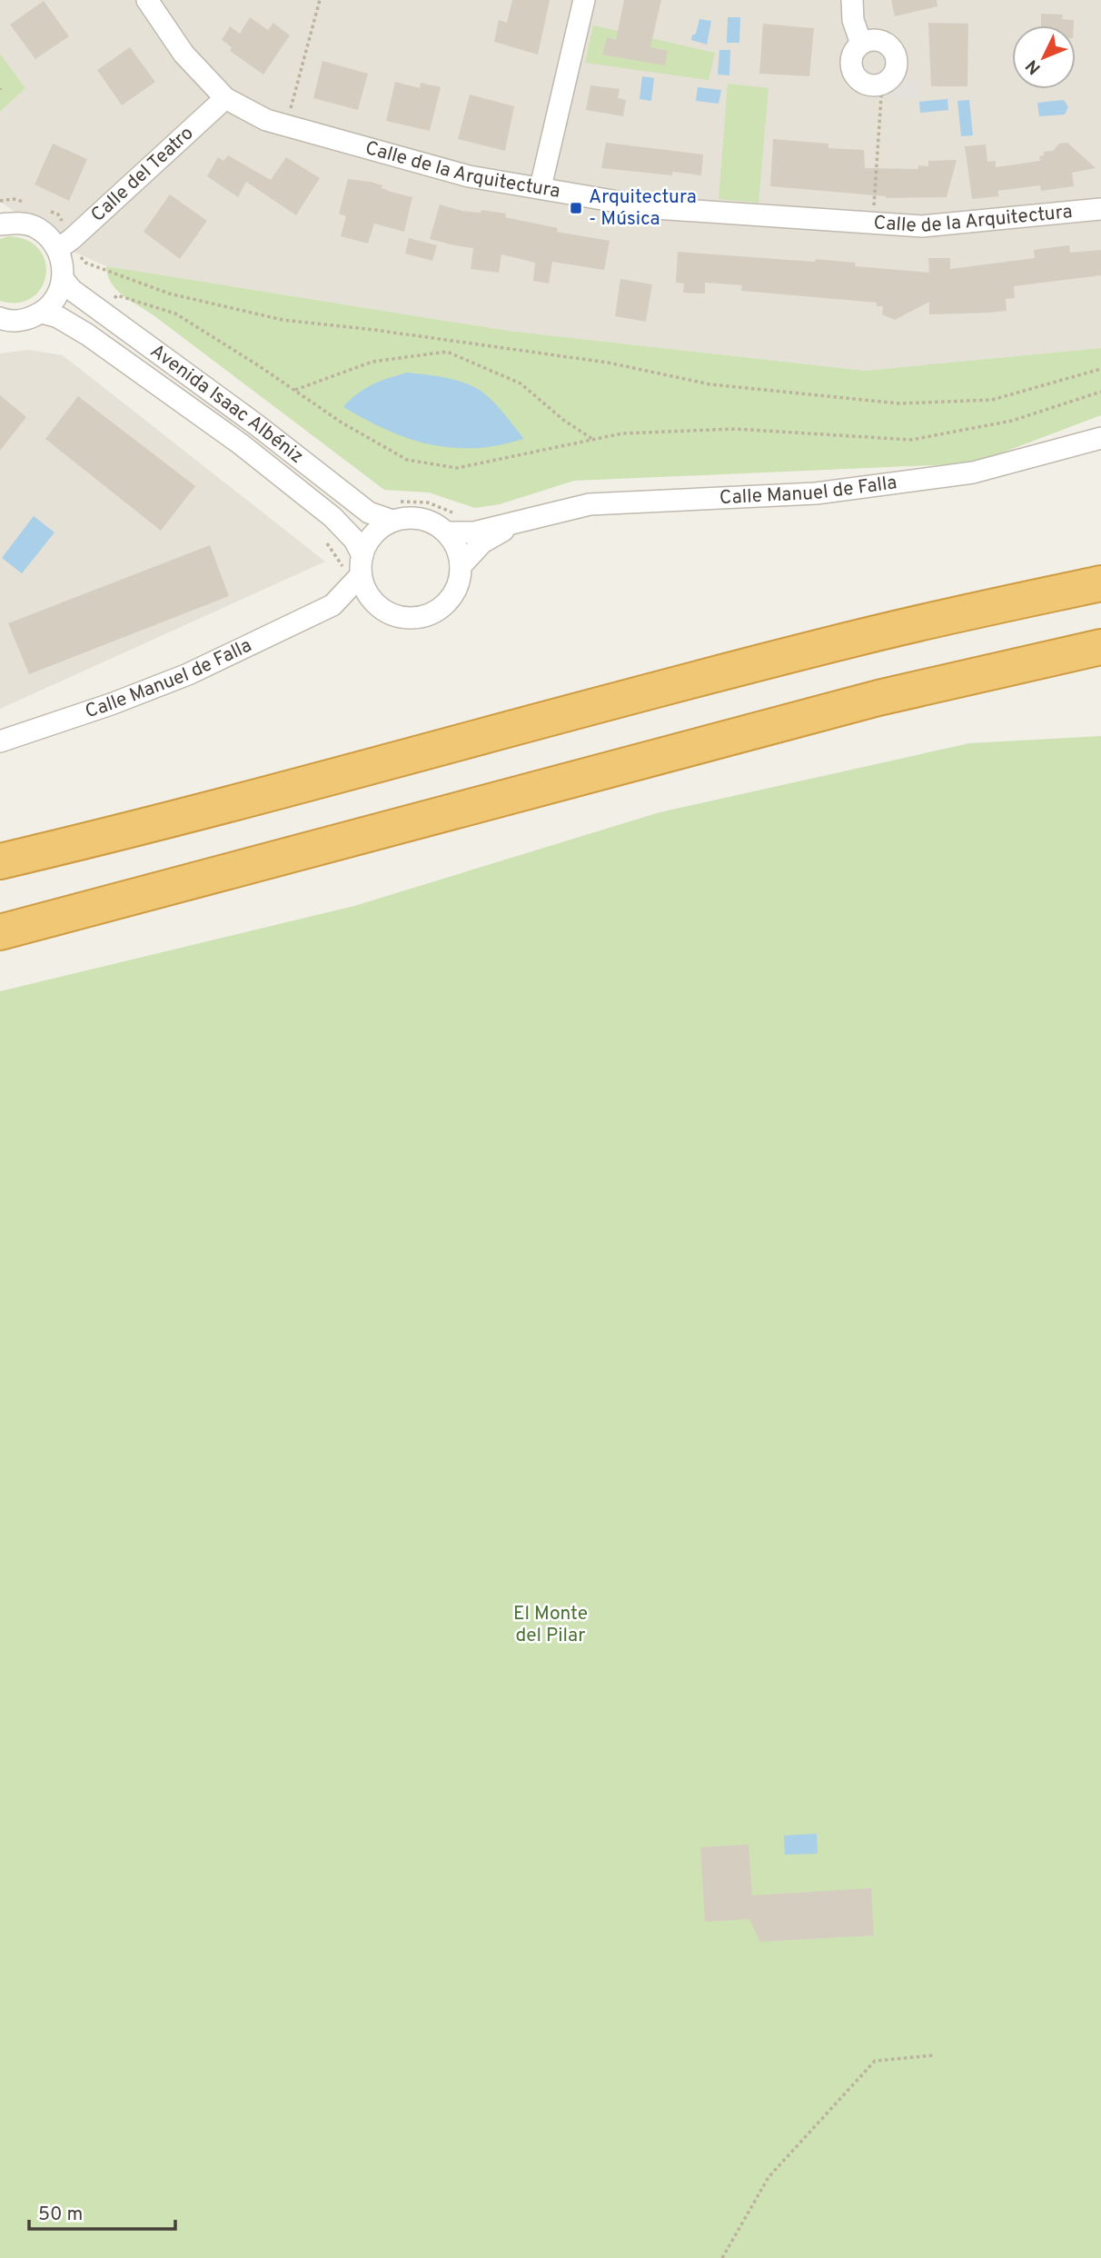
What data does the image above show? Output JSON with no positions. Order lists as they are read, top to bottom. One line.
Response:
{"streets":{"street":["Calle de la Arquitectura","Calle del Teatro","Avenida Isaac Albéniz","Calle Manuel de Falla"]},"crossings":[["Calle de la Arquitectura","Calle del Teatro"],["Avenida Isaac Albéniz","Calle Manuel de Falla"]],"parks":["El Monte del Pilar"],"places":{"transit":["Arquitectura - Música"]},"scale_bar":"50 m","north":"bottom left"}
